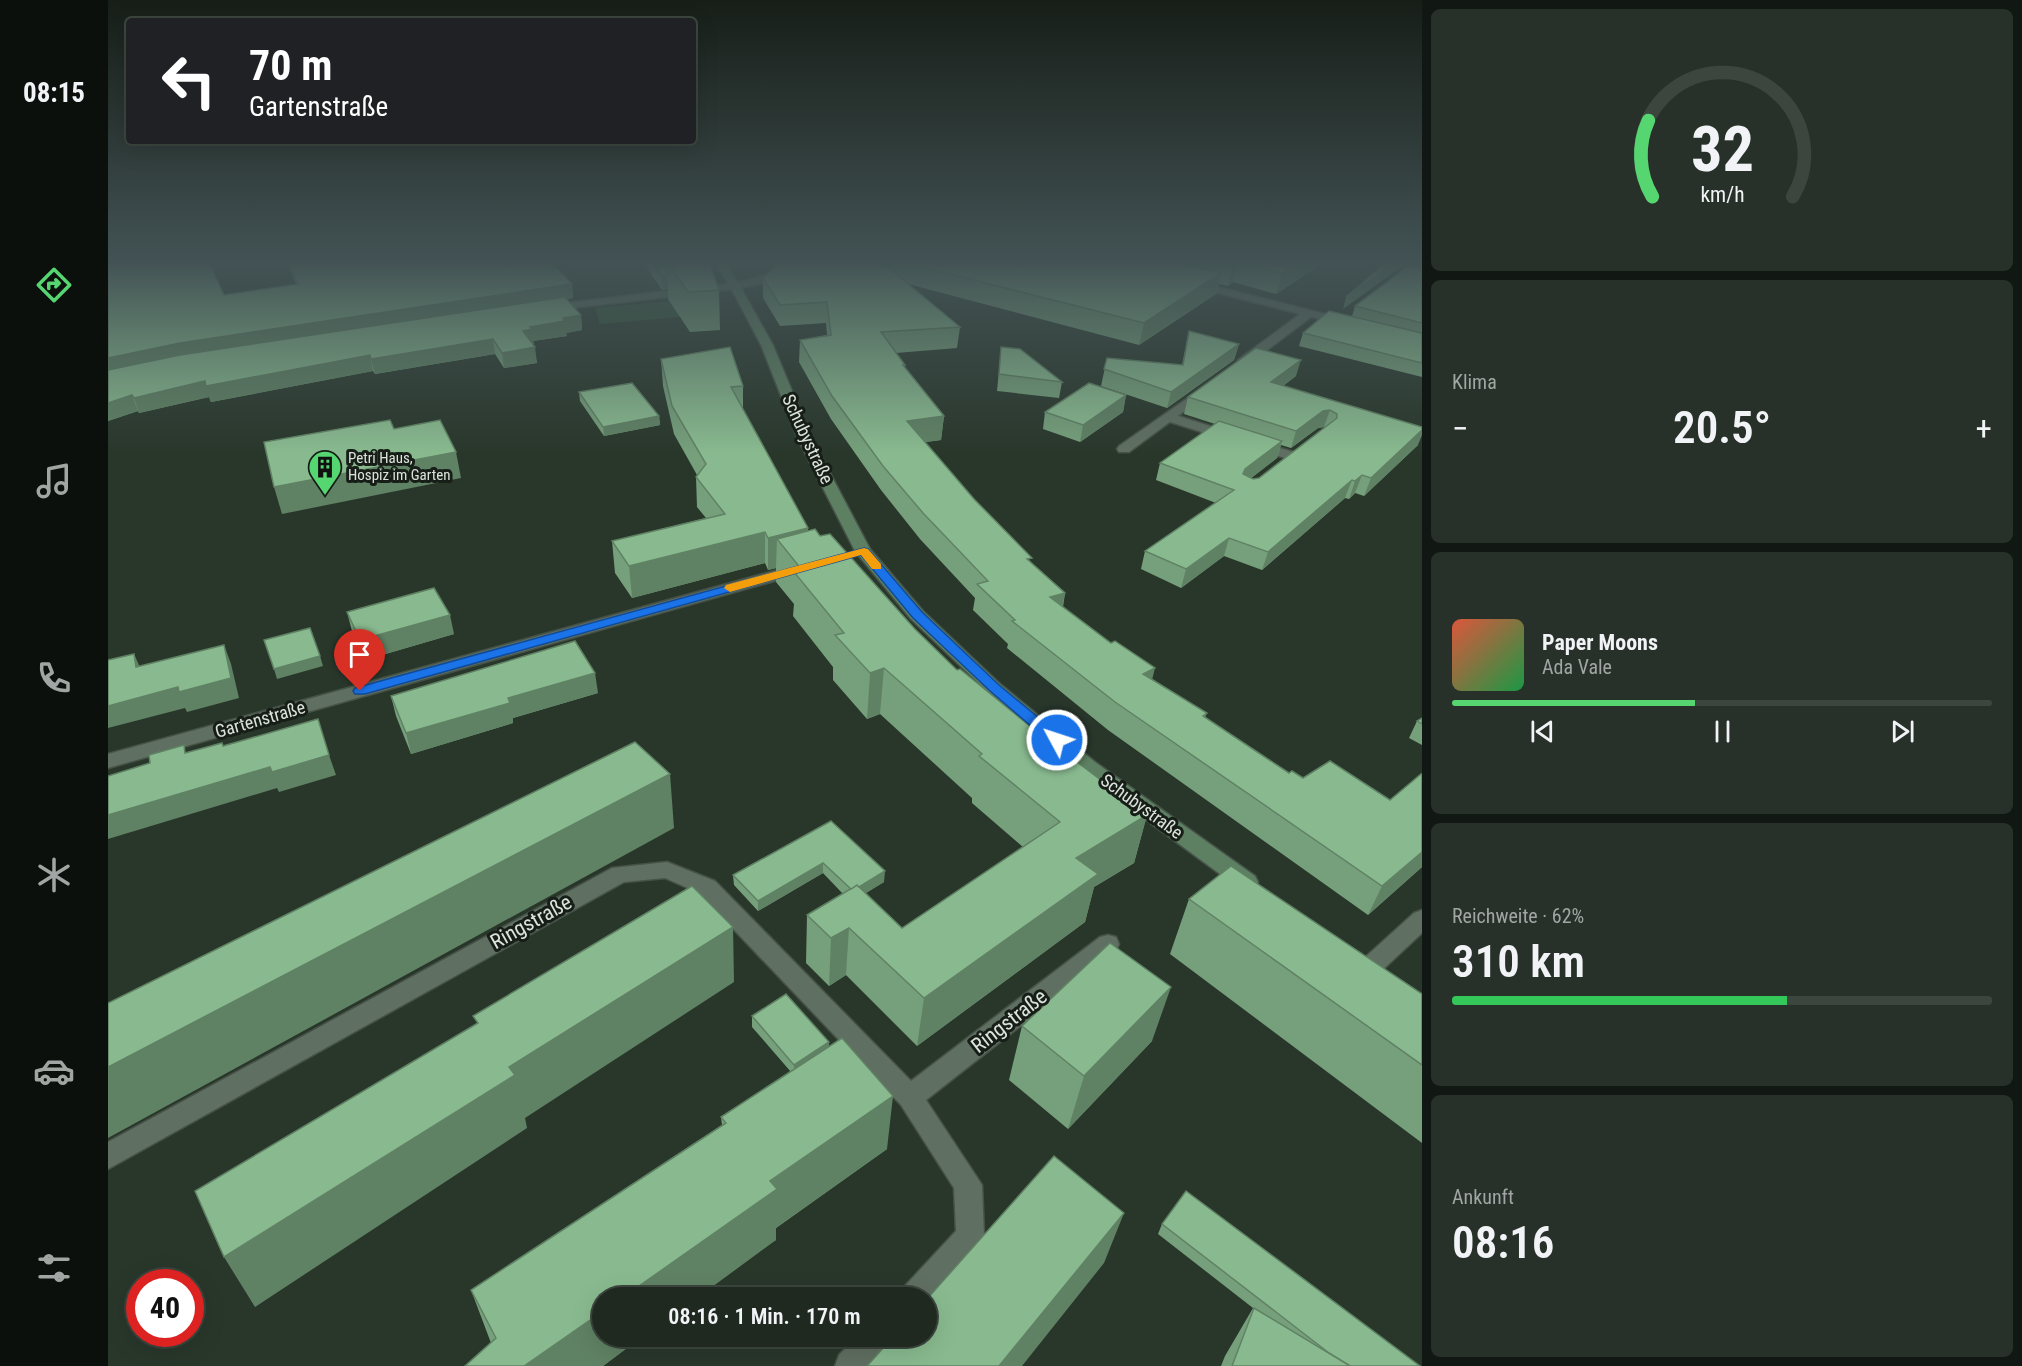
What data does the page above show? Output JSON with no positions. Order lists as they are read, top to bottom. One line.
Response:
{"streets":{"street":["Schubystraße","Gartenstraße","Ringstraße"]},"places":{"building":["Petri Haus, Hospiz im Garten"]},"page":{"tabs":"08:15","turn":["70 m","Gartenstraße"],"tile":["Klima",["Reichweite · 62%","310 km"],["Ankunft","08:16"]],"heat":["−","20.5°","+"],"song":["Paper Moons","Ada Vale"],"limit":"40","trip":"08:16 · 1 Min. · 170 m","gauge":["32","km/h"]}}
